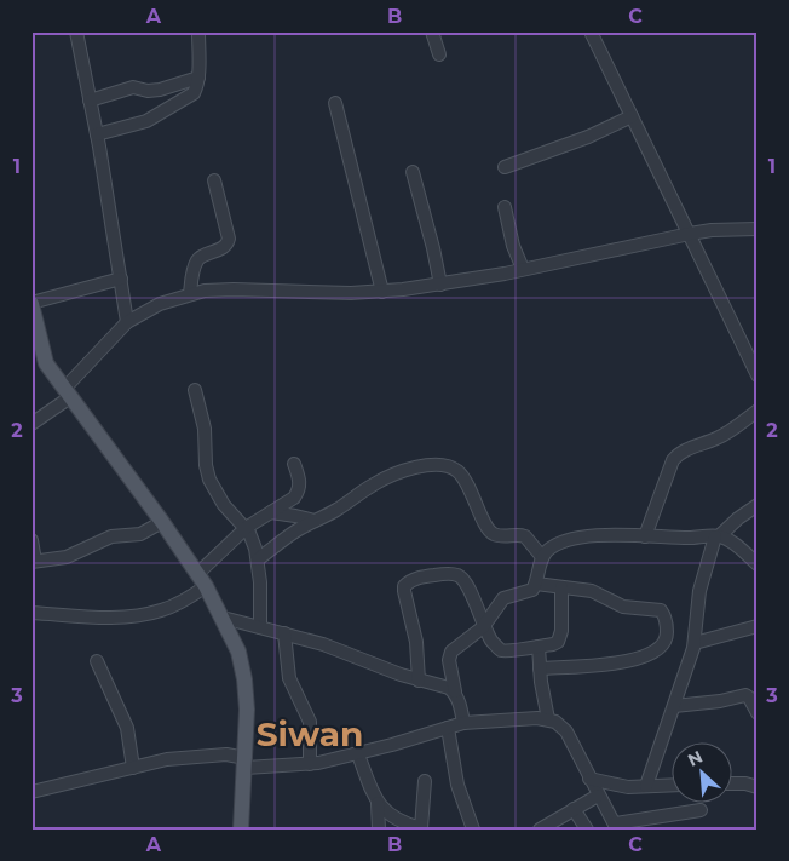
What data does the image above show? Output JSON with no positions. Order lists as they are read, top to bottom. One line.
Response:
{"districts":["Siwan"],"north":"top left","grid":{"columns":["A","B","C"],"rows":["1","2","3"]}}
